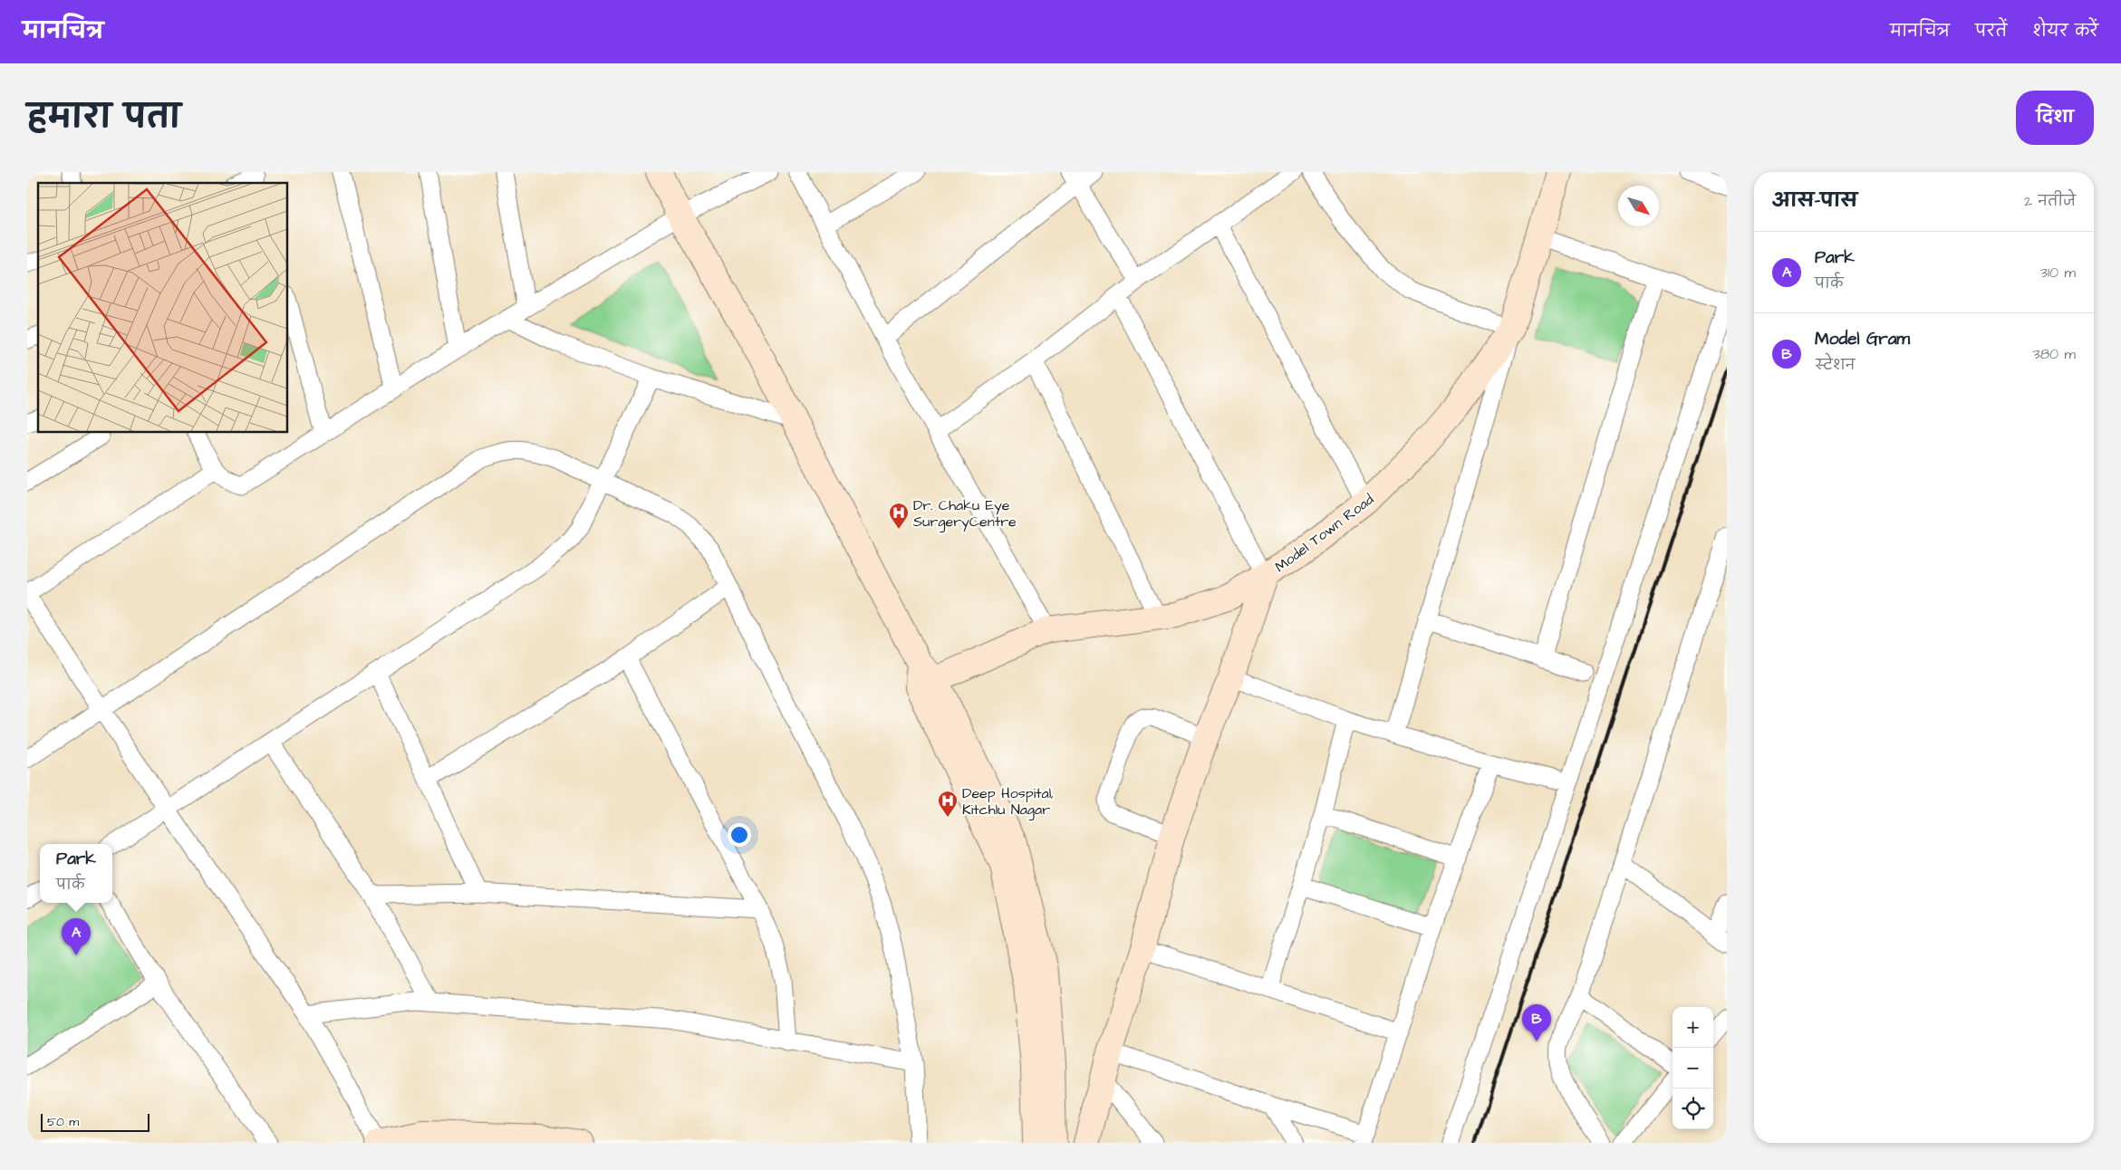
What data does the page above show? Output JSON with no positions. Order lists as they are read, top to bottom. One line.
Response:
{"streets":{"street":["Model Town Road"]},"places":{"hospital":["Dr. Chaku Eye SurgeryCentre","Deep Hospital, Kitchlu Nagar"]},"scale_bar":"50 m","north":"bottom right","page":{"header":"मानचित्र","nav":["मानचित्र","परतें","शेयर करें"],"title":"हमारा पता","buttons":"दिशा","heading":["आस-पास","2 नतीजे"],"list":[{"mark":"A","name":"Park","note":"पार्क","value":"310 m"},{"mark":"B","name":"Model Gram","note":"स्टेशन","value":"380 m"}],"popup":["Park","पार्क"],"pins":["A","B"],"map_buttons":["+","−"],"scale":"50 m"}}
